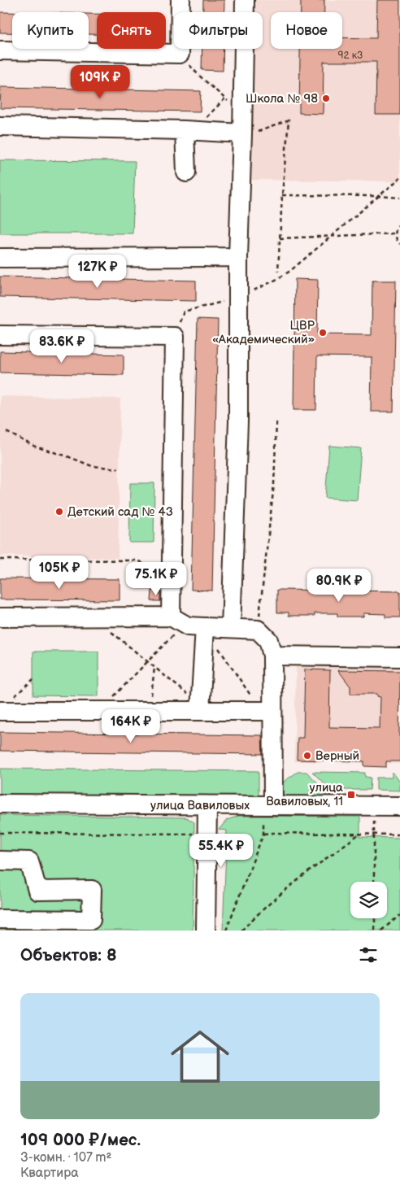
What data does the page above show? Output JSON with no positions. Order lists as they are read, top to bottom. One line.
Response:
{"streets":{"street":["улица Вавиловых"]},"places":{"other":["Школа № 98","ЦВР «Академический»","Детский сад № 43","Верный"],"transit":["улица Вавиловых, 11"]},"house_numbers":["92 к3"],"page":{"chip":["Купить","Снять","Фильтры","Новое"],"price":["109K ₽","127K ₽","83.6K ₽","105K ₽","75.1K ₽","80.9K ₽","164K ₽","55.4K ₽"],"heading":"Объектов: 8","list":[{"name":"109 000 ₽/мес.","note":"3-комн. · 107 m² · Квартира"}]}}
